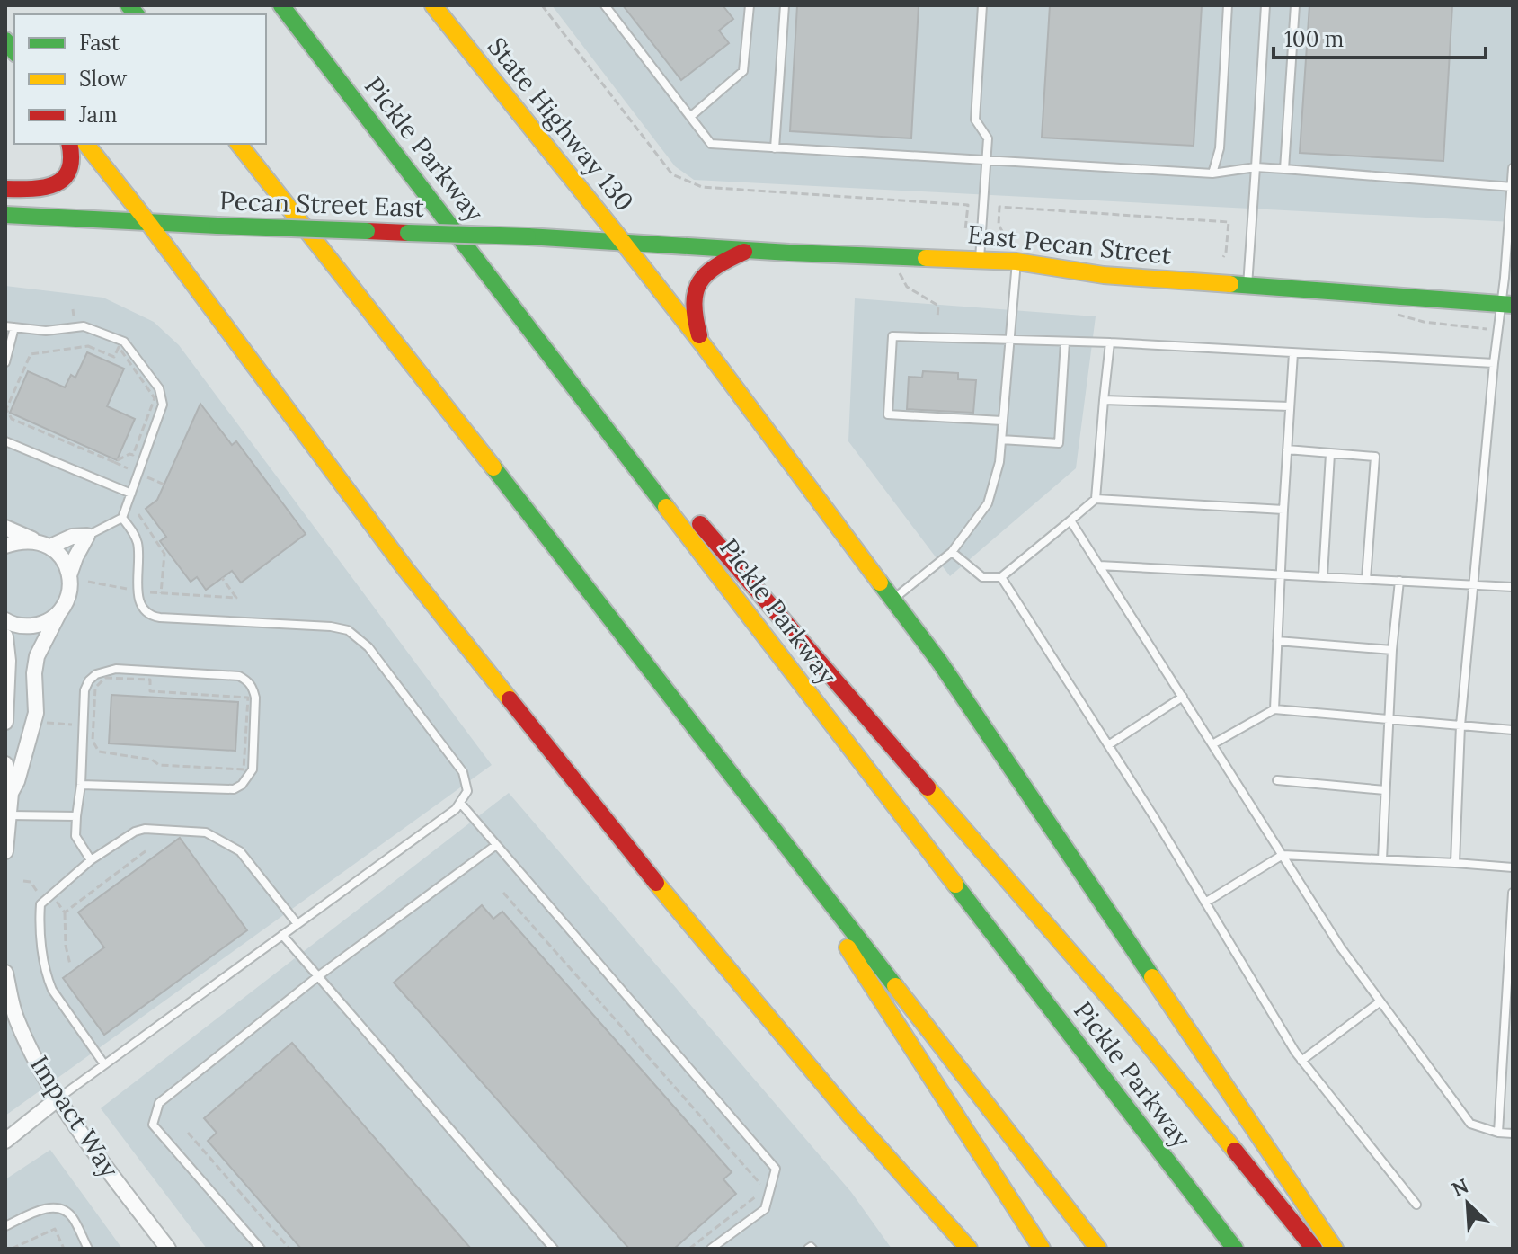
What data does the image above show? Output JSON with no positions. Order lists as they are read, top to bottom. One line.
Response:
{"streets":{"main road":["State Highway 130","Pickle Parkway","Pecan Street East","East Pecan Street"],"street":["Impact Way"]},"crossings":[["State Highway 130","Pecan Street East"],["State Highway 130","East Pecan Street"],["Pecan Street East","East Pecan Street"]],"legend":["Fast","Slow","Jam"],"scale_bar":"100 m","north":"top left"}
